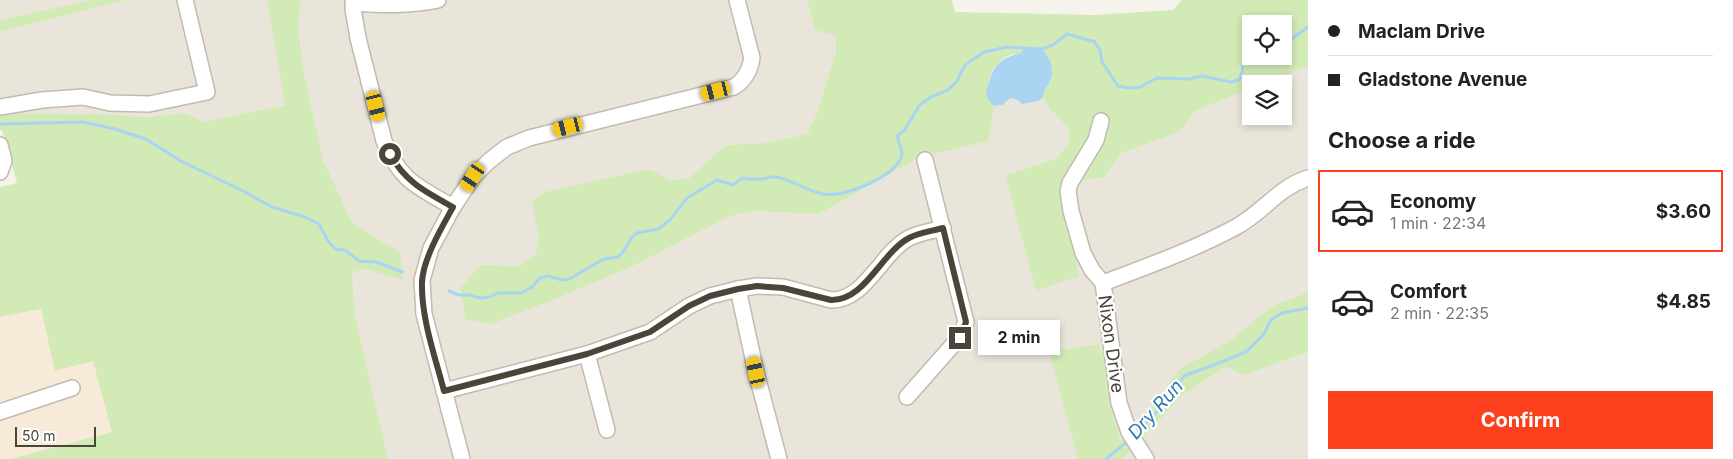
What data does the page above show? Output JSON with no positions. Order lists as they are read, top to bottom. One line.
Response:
{"streets":{"street":["Nixon Drive"]},"water":["Dry Run"],"scale_bar":"50 m","page":{"banner":["Maclam Drive","Gladstone Avenue"],"heading":"Choose a ride","list":[{"name":"Economy","note":"1 min · 22:34","value":"$3.60"},{"name":"Comfort","note":"2 min · 22:35","value":"$4.85"}],"bubble":"2 min","buttons":"Confirm","scale":"50 m"}}
